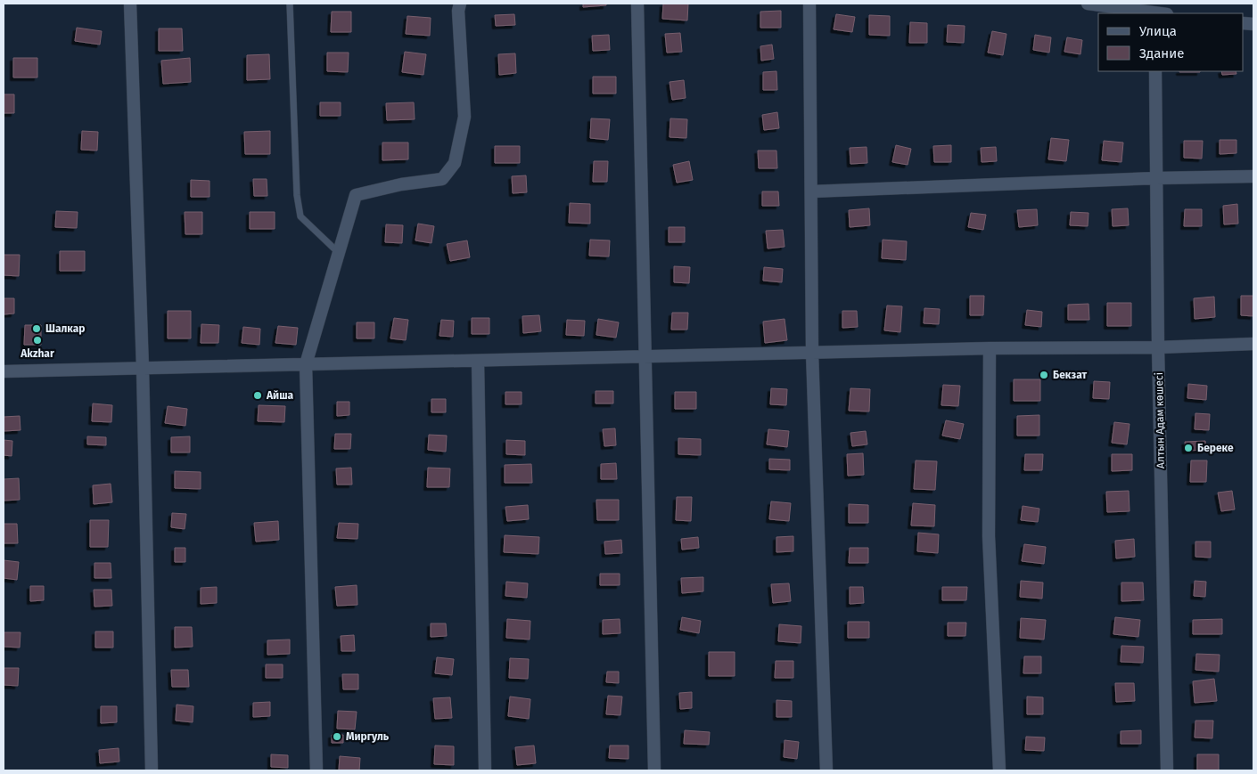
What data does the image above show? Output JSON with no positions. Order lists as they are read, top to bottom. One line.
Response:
{"streets":{"street":["Алтын Адам көшесі"]},"places":["Шалкар","Akzhar","Бекзат","Айша","Береке","Миргуль"],"legend":["Улица","Здание"]}
